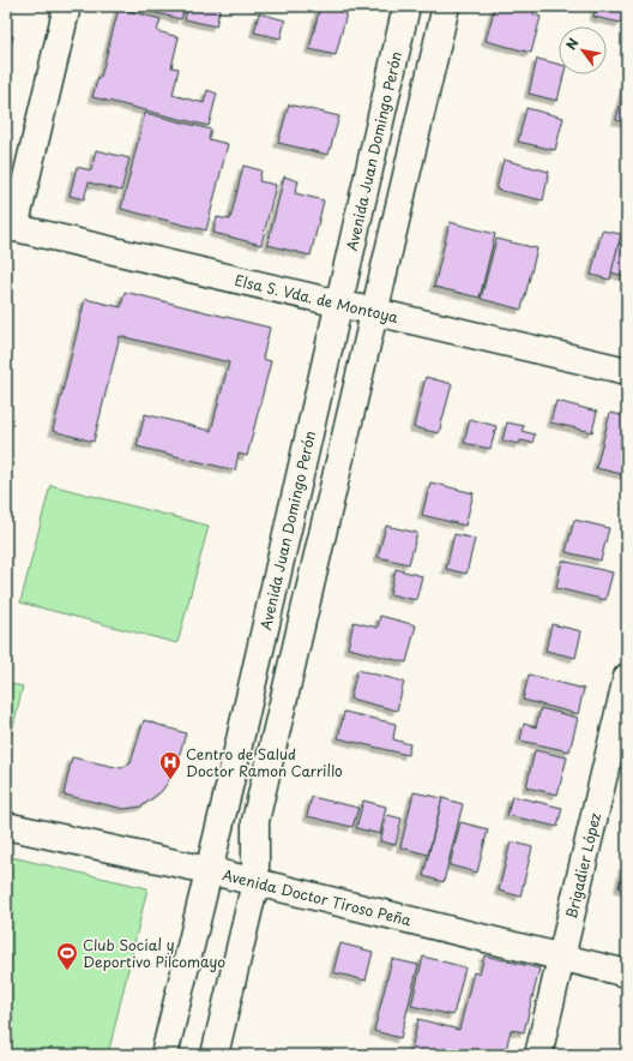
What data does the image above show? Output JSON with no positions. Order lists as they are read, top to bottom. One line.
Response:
{"streets":{"street":["Avenida Juan Domingo Perón","Elsa S. Vda. de Montoya","Brigadier López","Avenida Doctor Tiroso Peña"]},"crossings":[["Avenida Juan Domingo Perón","Elsa S. Vda. de Montoya"],["Avenida Juan Domingo Perón","Avenida Doctor Tiroso Peña"],["Brigadier López","Avenida Doctor Tiroso Peña"]],"places":{"hospital":["Centro de Salud Doctor Ramon Carrillo"],"sports":["Club Social y Deportivo Pilcomayo"]},"north":"top left"}
